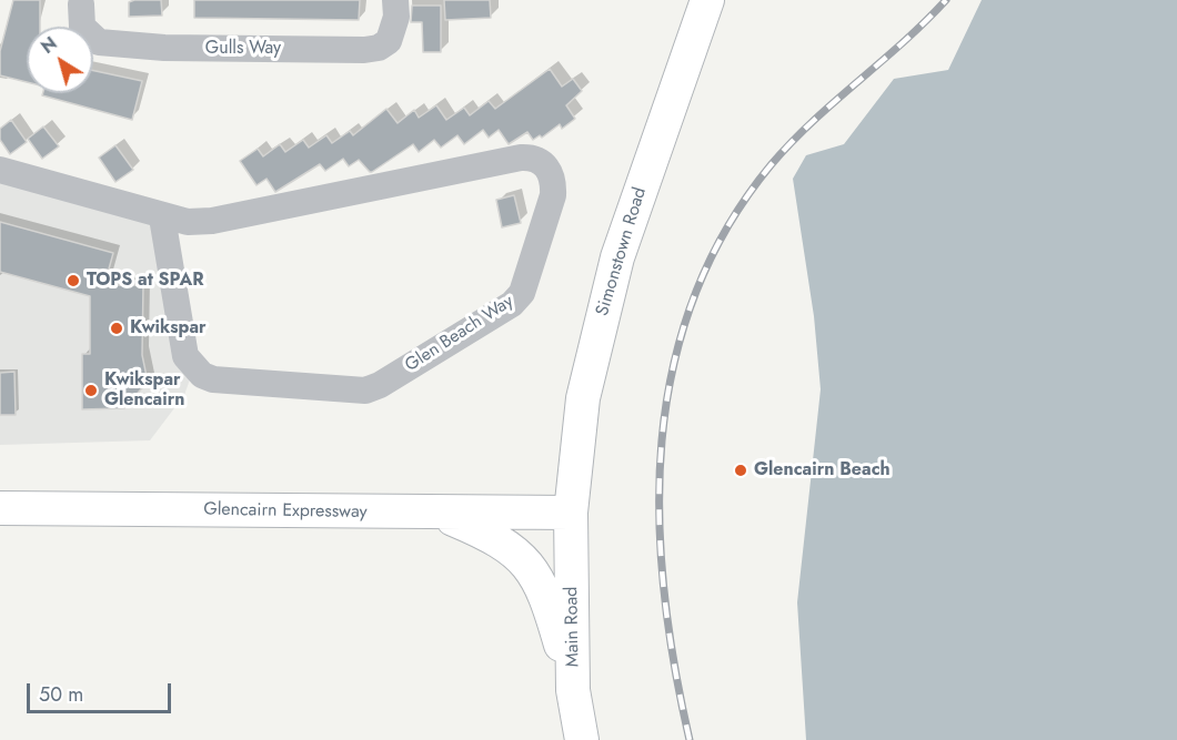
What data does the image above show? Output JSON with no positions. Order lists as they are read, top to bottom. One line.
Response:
{"streets":{"main road":["Simonstown Road","Glencairn Expressway","Main Road"],"street":["Gulls Way","Glen Beach Way"]},"crossings":[["Simonstown Road","Glencairn Expressway"],["Simonstown Road","Main Road"],["Glencairn Expressway","Main Road"]],"places":["TOPS at SPAR","Kwikspar","Kwikspar Glencairn","Glencairn Beach"],"scale_bar":"50 m","north":"top left"}
